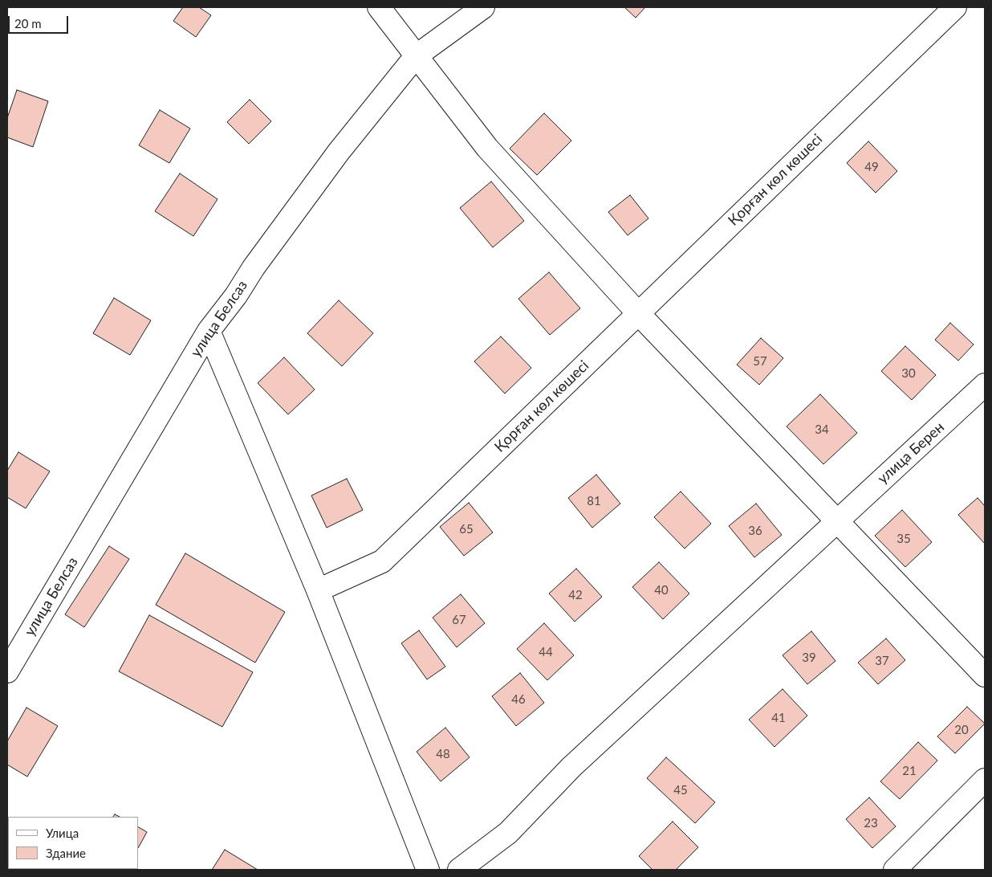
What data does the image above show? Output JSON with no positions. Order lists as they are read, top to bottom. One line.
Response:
{"streets":{"street":["Қорған көл көшесі","улица Белсаз","улица Берен"]},"house_numbers":["49","57","30","34","81","65","36","35","40","42","67","44","39","37","46","41","20","48","21","45","23"],"legend":["Улица","Здание"],"scale_bar":"20 m"}
